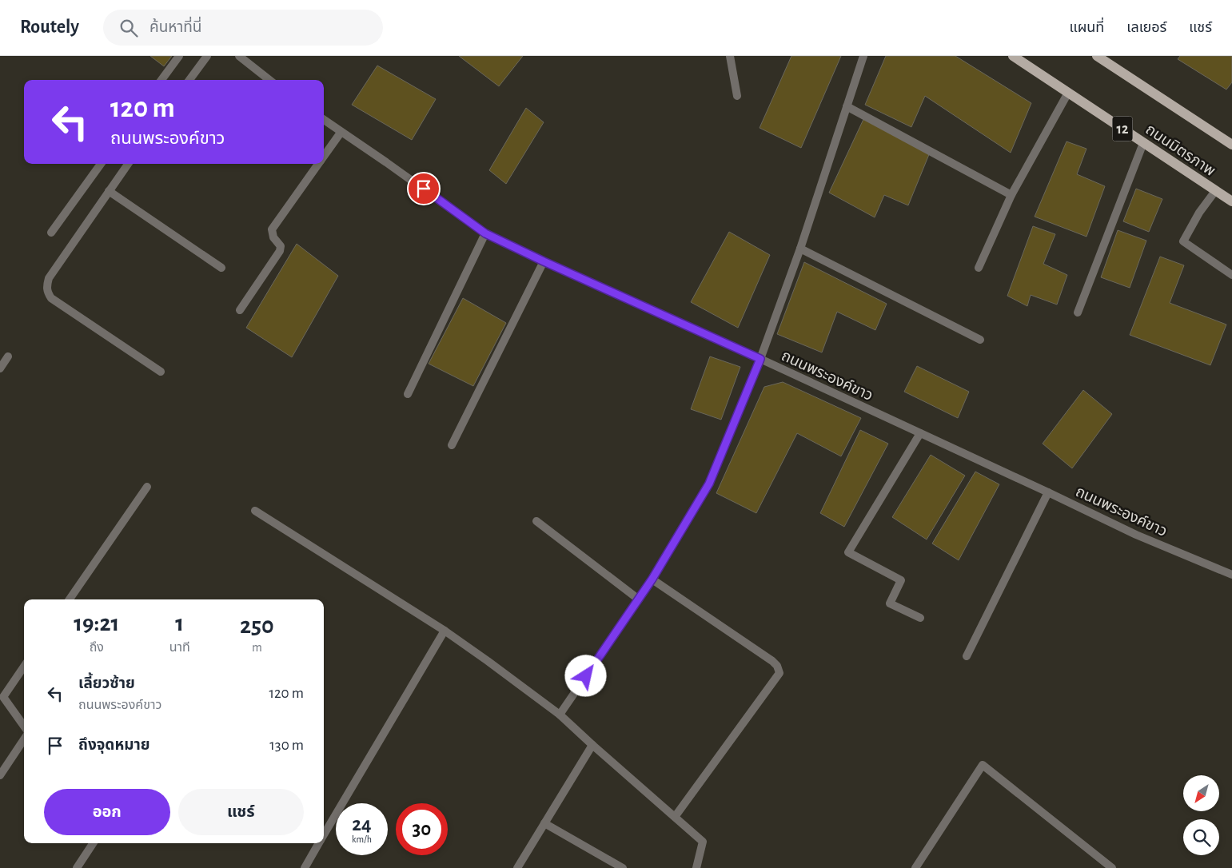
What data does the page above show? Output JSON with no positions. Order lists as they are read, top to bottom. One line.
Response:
{"streets":{"main road":["12","ถนนมิตรภาพ"],"street":["ถนนพระองค์ขาว"]},"north":"bottom left","page":{"header":"Routely","search":"ค้นหาที่นี่","nav":["แผนที่","เลเยอร์","แชร์"],"turn":["120 m","ถนนพระองค์ขาว"],"eta":["19:21","ถึง","1","นาที","250","m"],"list":[{"name":"เลี้ยวซ้าย","note":"ถนนพระองค์ขาว","value":"120 m"},{"name":"ถึงจุดหมาย","value":"130 m"}],"buttons":["ออก","แชร์"],"speed":"24 km/h","limit":"30"}}
